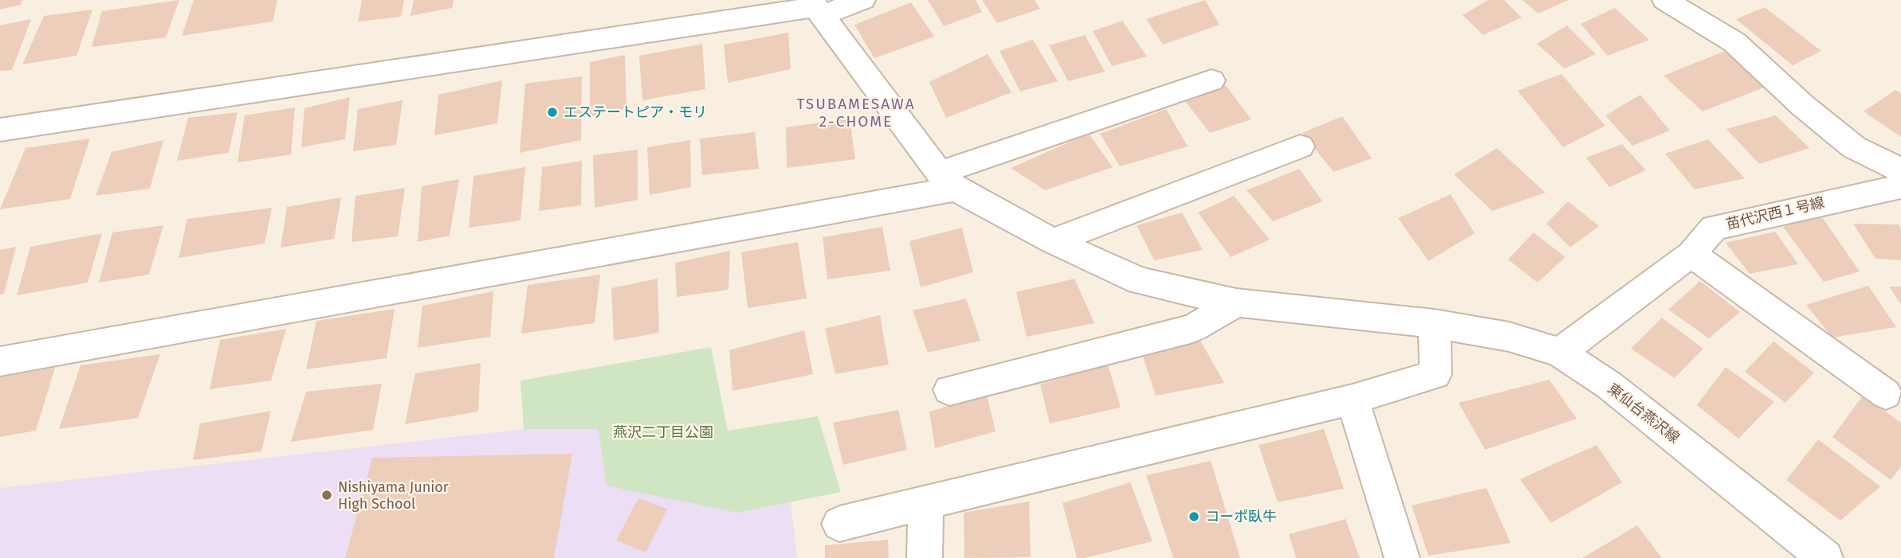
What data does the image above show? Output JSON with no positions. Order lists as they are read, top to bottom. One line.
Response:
{"streets":{"street":["苗代沢西１号線","東仙台燕沢線"]},"crossings":[["苗代沢西１号線","東仙台燕沢線"]],"districts":["TSUBAMESAWA 2-CHOME"],"parks":["燕沢二丁目公園"],"places":["エステートピア・モリ","Nishiyama Junior High School","コーポ臥牛"]}
